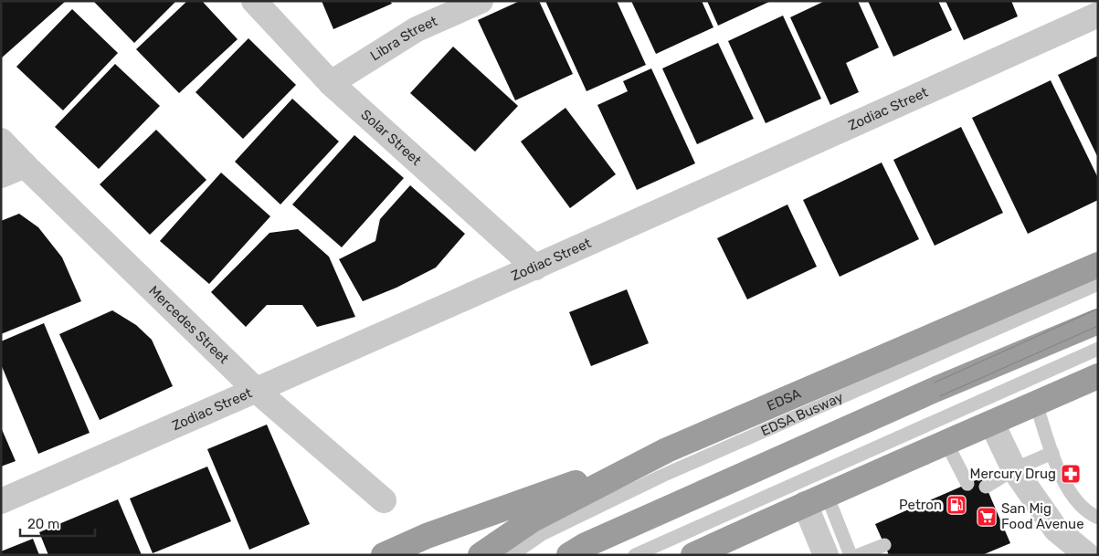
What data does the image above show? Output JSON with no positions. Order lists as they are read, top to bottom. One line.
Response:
{"streets":{"highway":["EDSA"],"street":["Libra Street","Zodiac Street","Solar Street","Mercedes Street"],"lane":["EDSA Busway"]},"crossings":[["Libra Street","Solar Street"],["Zodiac Street","Solar Street"],["Zodiac Street","Mercedes Street"]],"places":{"pharmacy":["Mercury Drug"],"fuel station":["Petron"],"supermarket":["San Mig Food Avenue"]},"scale_bar":"20 m"}
